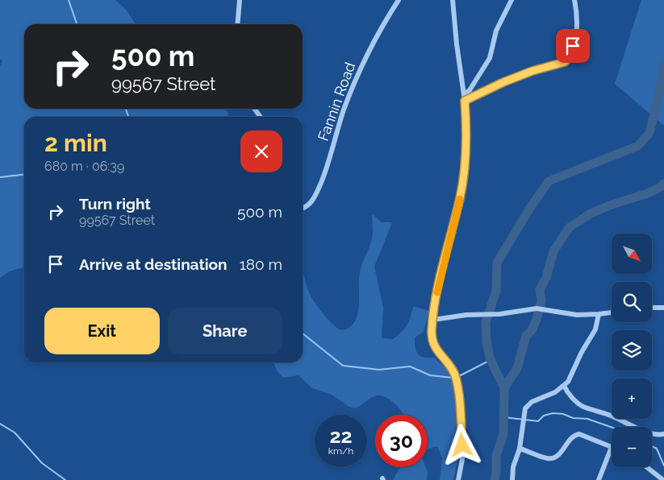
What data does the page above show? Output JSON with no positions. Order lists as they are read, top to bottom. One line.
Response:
{"streets":{"street":["Fannin Road"]},"north":"bottom right","page":{"turn":["500 m","99567 Street"],"heading":["2 min","680 m · 06:39"],"list":[{"name":"Turn right","note":"99567 Street","value":"500 m"},{"name":"Arrive at destination","value":"180 m"}],"map_buttons":["+","−"],"buttons":["Exit","Share"],"speed":"22 km/h","limit":"30"}}
